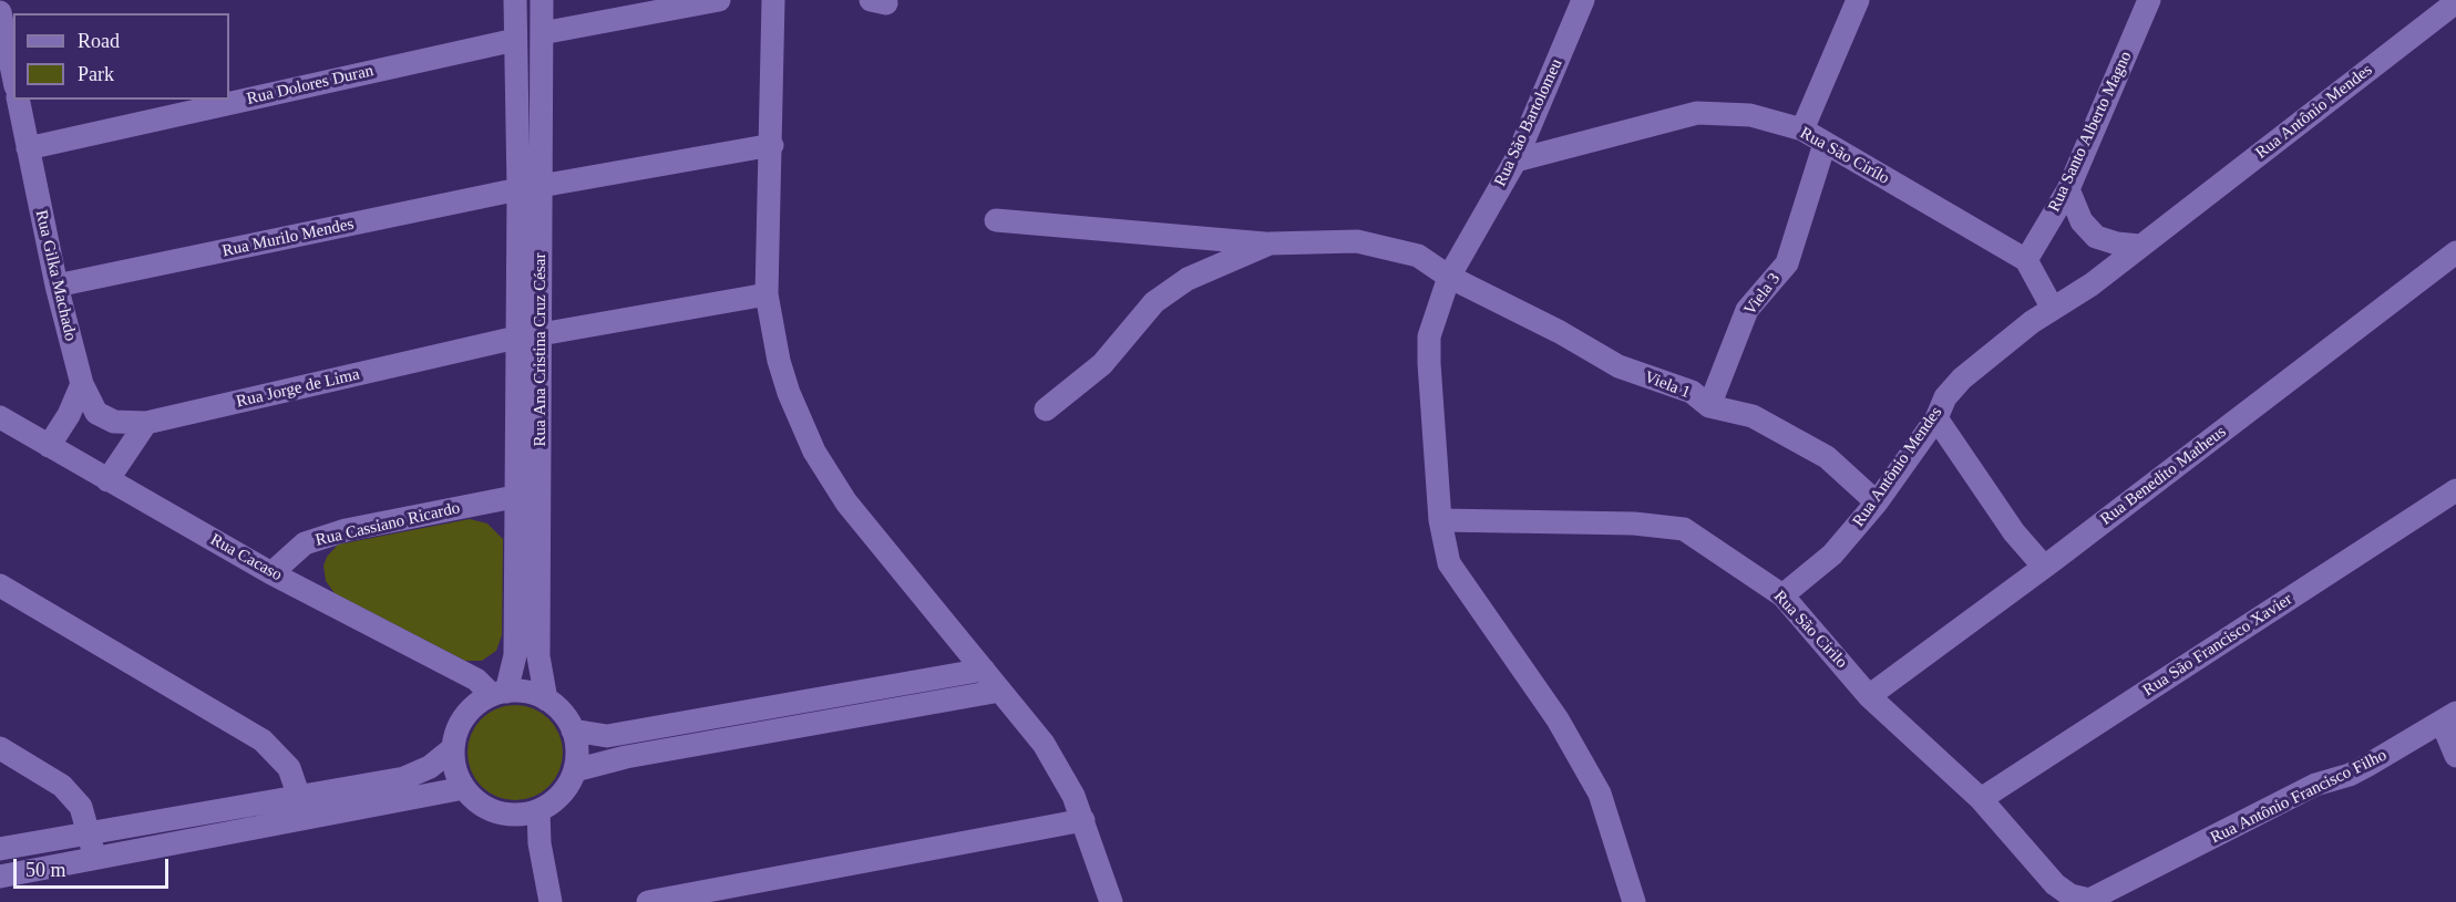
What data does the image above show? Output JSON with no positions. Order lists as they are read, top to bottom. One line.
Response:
{"streets":{"street":["Rua Dolores Duran","Rua Antônio Mendes","Rua São Bartolomeu","Rua Santo Alberto Magno","Rua São Cirílo","Rua Murilo Mendes","Rua Gilka Machado","Viela 3","Rua Ana Cristina Cruz César","Viela 1","Rua Jorge de Lima","Rua Benedito Matheus","Rua Cassiano Ricardo","Rua Cacaso","Rua São Cirilo","Rua São Francisco Xavier","Rua Antônio Francisco Filho"]},"crossings":[["Rua Dolores Duran","Rua Gilka Machado"],["Rua Dolores Duran","Rua Ana Cristina Cruz César"],["Rua Antônio Mendes","Viela 1"],["Rua Antônio Mendes","Rua São Cirilo"],["Rua São Bartolomeu","Rua São Cirílo"],["Rua São Bartolomeu","Viela 1"],["Rua Santo Alberto Magno","Rua São Cirílo"],["Rua São Cirílo","Viela 3"],["Rua Murilo Mendes","Rua Gilka Machado"],["Rua Murilo Mendes","Rua Ana Cristina Cruz César"],["Rua Gilka Machado","Rua Jorge de Lima"],["Viela 3","Viela 1"],["Rua Ana Cristina Cruz César","Rua Jorge de Lima"],["Rua Ana Cristina Cruz César","Rua Cassiano Ricardo"],["Rua Ana Cristina Cruz César","Rua Cacaso"],["Rua Benedito Matheus","Rua São Cirilo"],["Rua Cassiano Ricardo","Rua Cacaso"],["Rua São Cirilo","Rua São Francisco Xavier"],["Rua São Cirilo","Rua Antônio Francisco Filho"]],"legend":["Road","Park"],"scale_bar":"50 m"}
